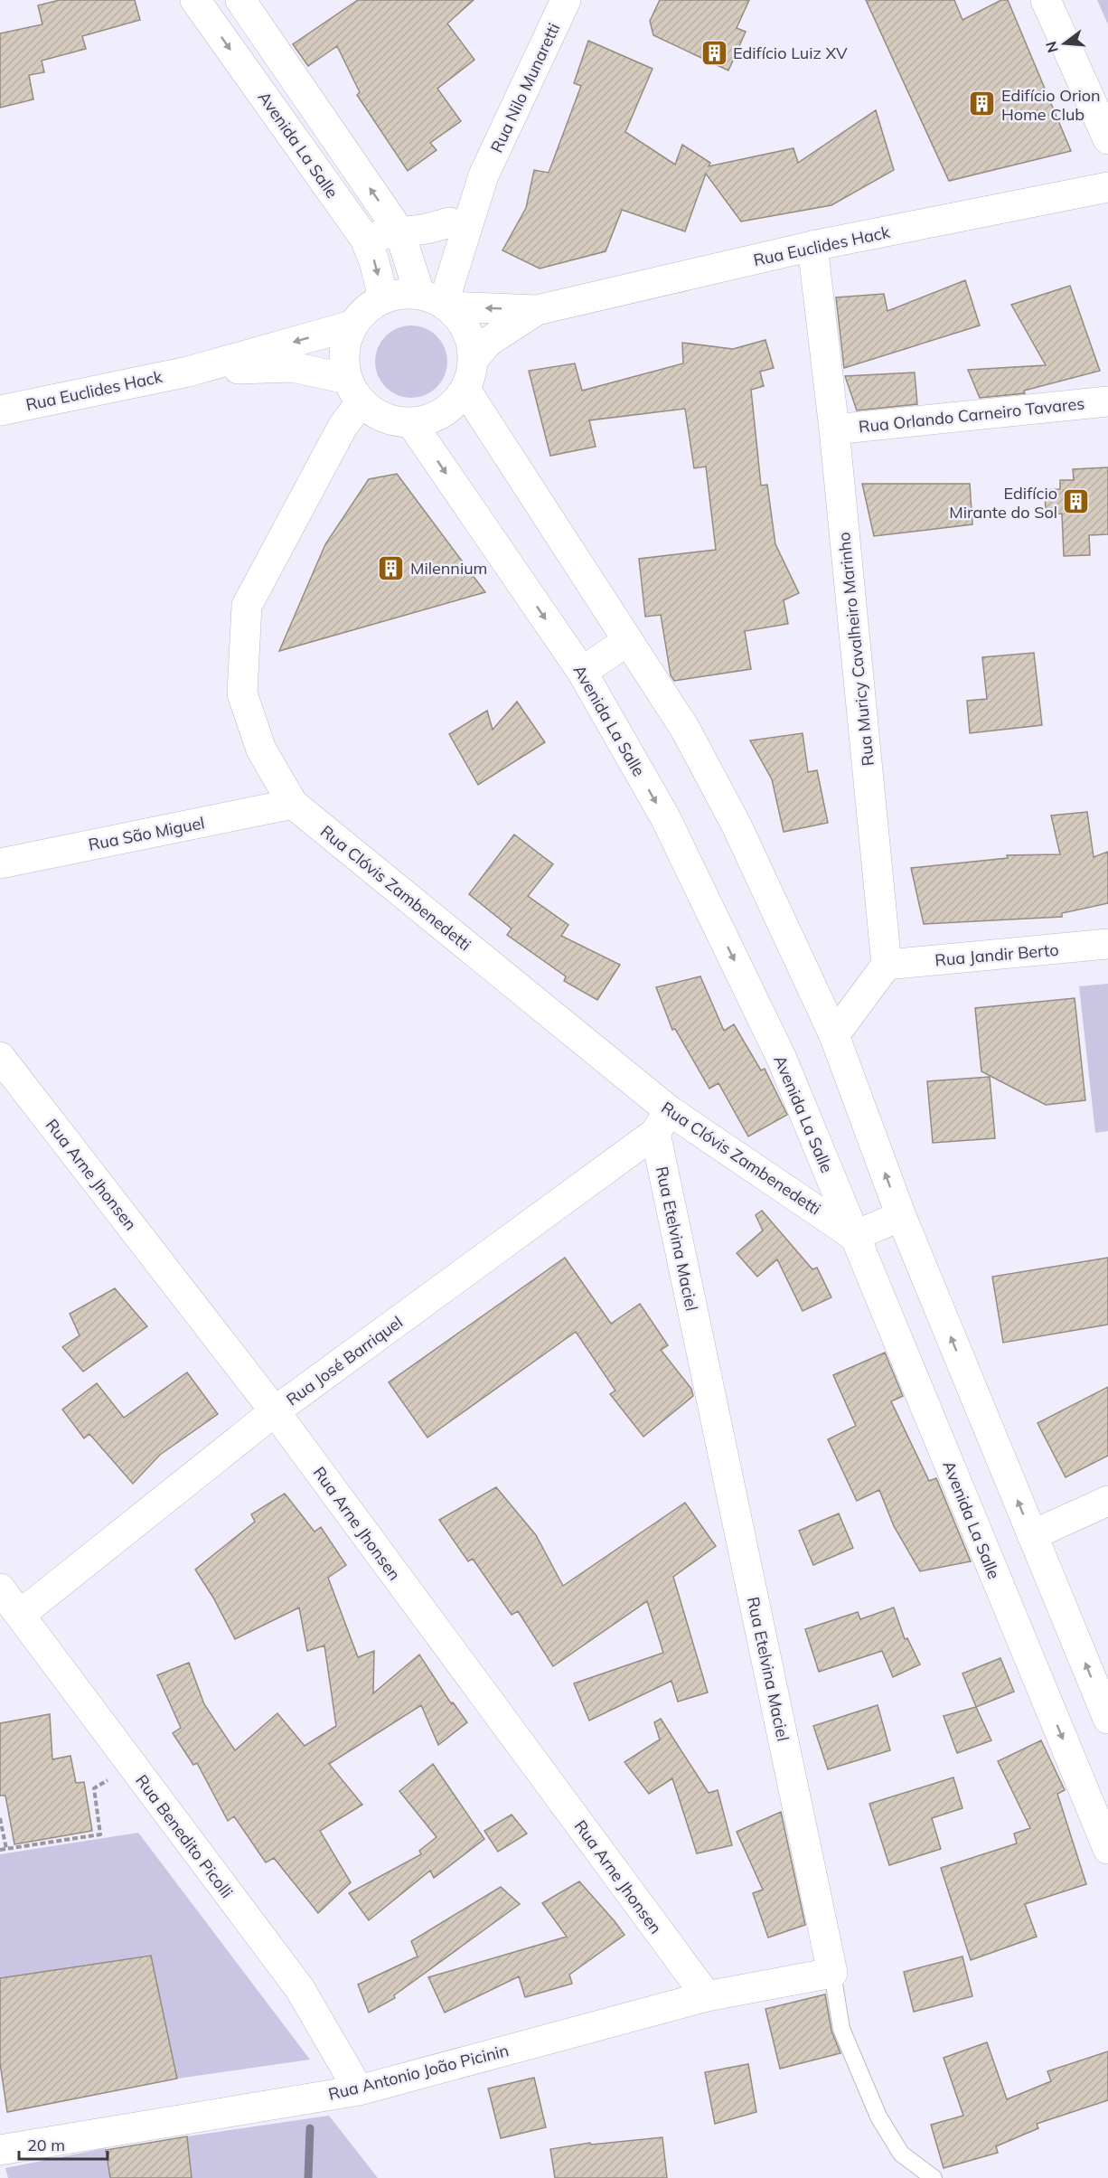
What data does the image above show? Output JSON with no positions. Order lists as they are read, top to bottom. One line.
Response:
{"streets":{"street":["Rua Nilo Munaretti","Avenida La Salle","Rua Euclides Hack","Rua Orlando Carneiro Tavares","Rua Muricy Cavalheiro Marinho","Rua São Miguel","Rua Clóvis Zambenedetti","Rua Jandir Berto","Rua Arne Jhonsen","Rua Etelvina Maciel","Rua José Barriquel","Rua Benedito Picolli","Rua Antonio João Picinin"]},"crossings":[["Rua Nilo Munaretti","Avenida La Salle"],["Rua Nilo Munaretti","Rua Euclides Hack"],["Rua Nilo Munaretti","Rua Clóvis Zambenedetti"],["Avenida La Salle","Rua Euclides Hack"],["Avenida La Salle","Rua Clóvis Zambenedetti"],["Rua Euclides Hack","Rua Muricy Cavalheiro Marinho"],["Rua Euclides Hack","Rua Clóvis Zambenedetti"],["Rua Orlando Carneiro Tavares","Rua Muricy Cavalheiro Marinho"],["Rua Muricy Cavalheiro Marinho","Rua Jandir Berto"],["Rua São Miguel","Rua Clóvis Zambenedetti"],["Rua Clóvis Zambenedetti","Rua Etelvina Maciel"],["Rua Clóvis Zambenedetti","Rua José Barriquel"],["Rua Arne Jhonsen","Rua José Barriquel"],["Rua Arne Jhonsen","Rua Antonio João Picinin"],["Rua Etelvina Maciel","Rua José Barriquel"],["Rua Etelvina Maciel","Rua Antonio João Picinin"],["Rua José Barriquel","Rua Benedito Picolli"],["Rua Benedito Picolli","Rua Antonio João Picinin"]],"places":{"building":["Edifício Luiz XV","Edifício Orion Home Club","Edifício Mirante do Sol","Milennium"]},"scale_bar":"20 m","north":"left"}
